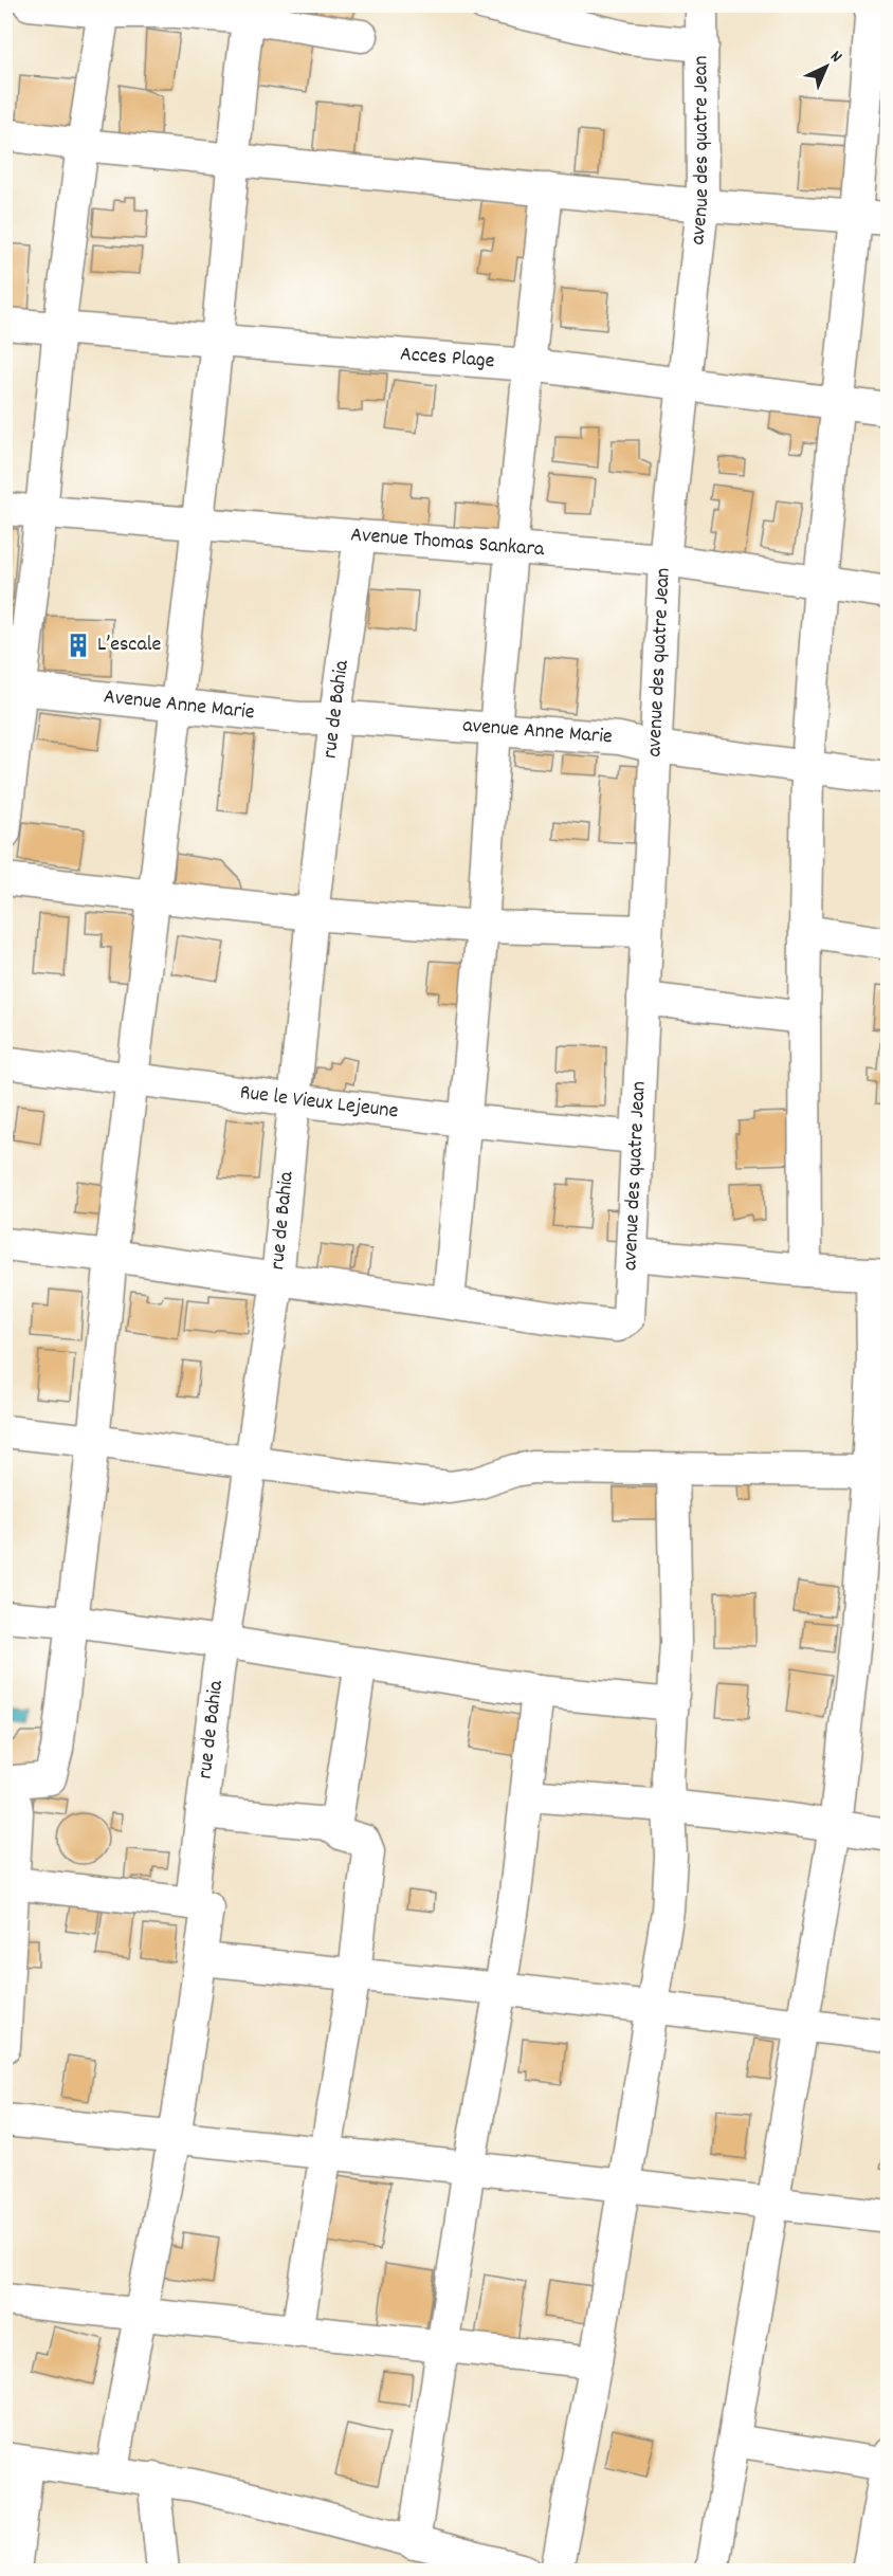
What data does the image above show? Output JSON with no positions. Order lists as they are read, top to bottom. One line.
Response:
{"streets":{"street":["avenue des quatre Jean","Acces Plage","Avenue Thomas Sankara","Avenue Anne Marie","rue de Bahia","avenue Anne Marie","Rue le Vieux Lejeune"]},"crossings":[["avenue des quatre Jean","Acces Plage"],["avenue des quatre Jean","Avenue Thomas Sankara"],["avenue des quatre Jean","avenue Anne Marie"],["avenue des quatre Jean","Rue le Vieux Lejeune"],["Avenue Thomas Sankara","rue de Bahia"],["Avenue Anne Marie","rue de Bahia"],["Avenue Anne Marie","avenue Anne Marie"],["rue de Bahia","avenue Anne Marie"],["rue de Bahia","Rue le Vieux Lejeune"]],"places":{"building":["L’escale"]},"north":"top right"}
